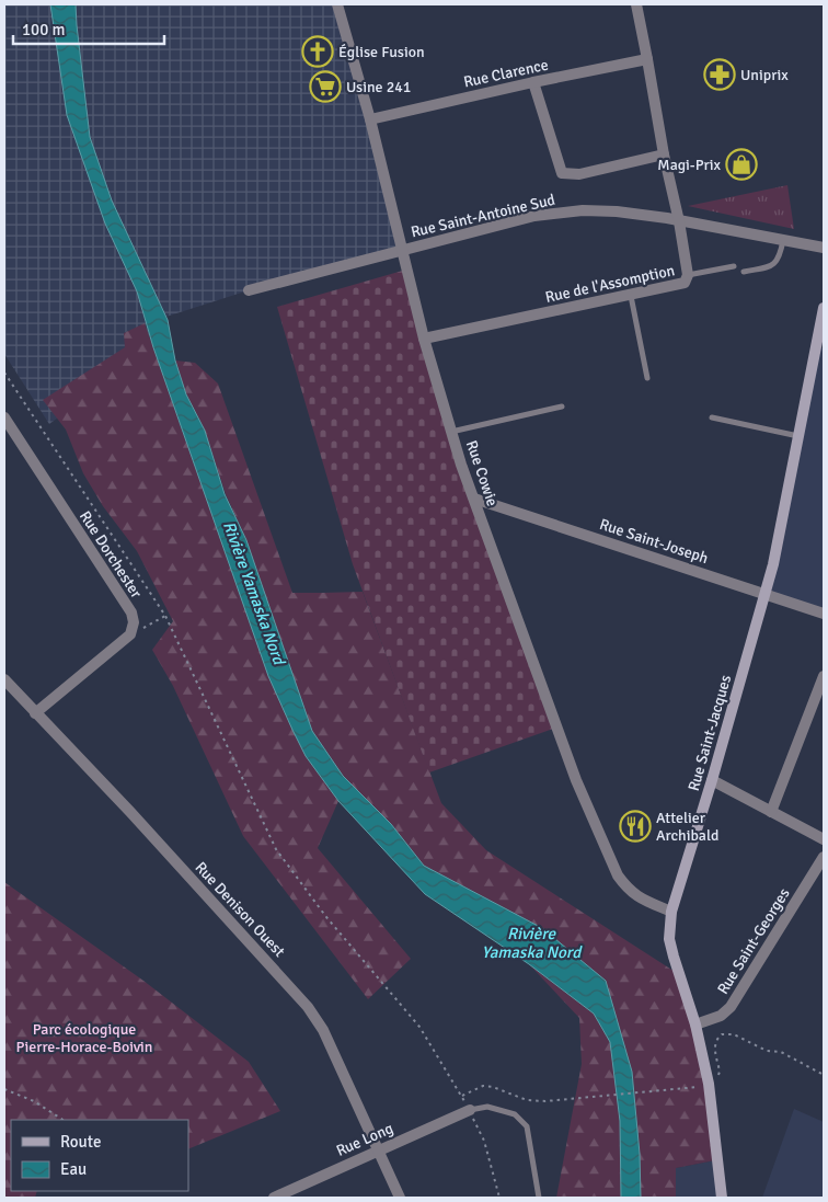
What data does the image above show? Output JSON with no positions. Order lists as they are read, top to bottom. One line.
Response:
{"streets":{"main road":["Rue Saint-Jacques"],"street":["Rue Clarence","Rue Saint-Antoine Sud","Rue de l'Assomption","Rue Cowie","Rue Saint-Joseph","Rue Dorchester","Rue Denison Ouest","Rue Saint-Georges","Rue Long"]},"crossings":[["Rue Clarence","Rue de l'Assomption"],["Rue Clarence","Rue Cowie"],["Rue Saint-Antoine Sud","Rue de l'Assomption"],["Rue Saint-Antoine Sud","Rue Cowie"],["Rue de l'Assomption","Rue Cowie"],["Rue Cowie","Rue Saint-Joseph"],["Rue Cowie","Rue Saint-Jacques"],["Rue Saint-Joseph","Rue Saint-Jacques"],["Rue Saint-Jacques","Rue Saint-Georges"],["Rue Denison Ouest","Rue Long"]],"water":["Rivière Yamaska Nord"],"parks":["Parc écologique Pierre-Horace-Boivin"],"places":{"church":["Église Fusion"],"pharmacy":["Uniprix"],"supermarket":["Usine 241"],"shop":["Magi-Prix"],"restaurant":["Attelier Archibald"]},"legend":["Route","Eau"],"scale_bar":"100 m"}
